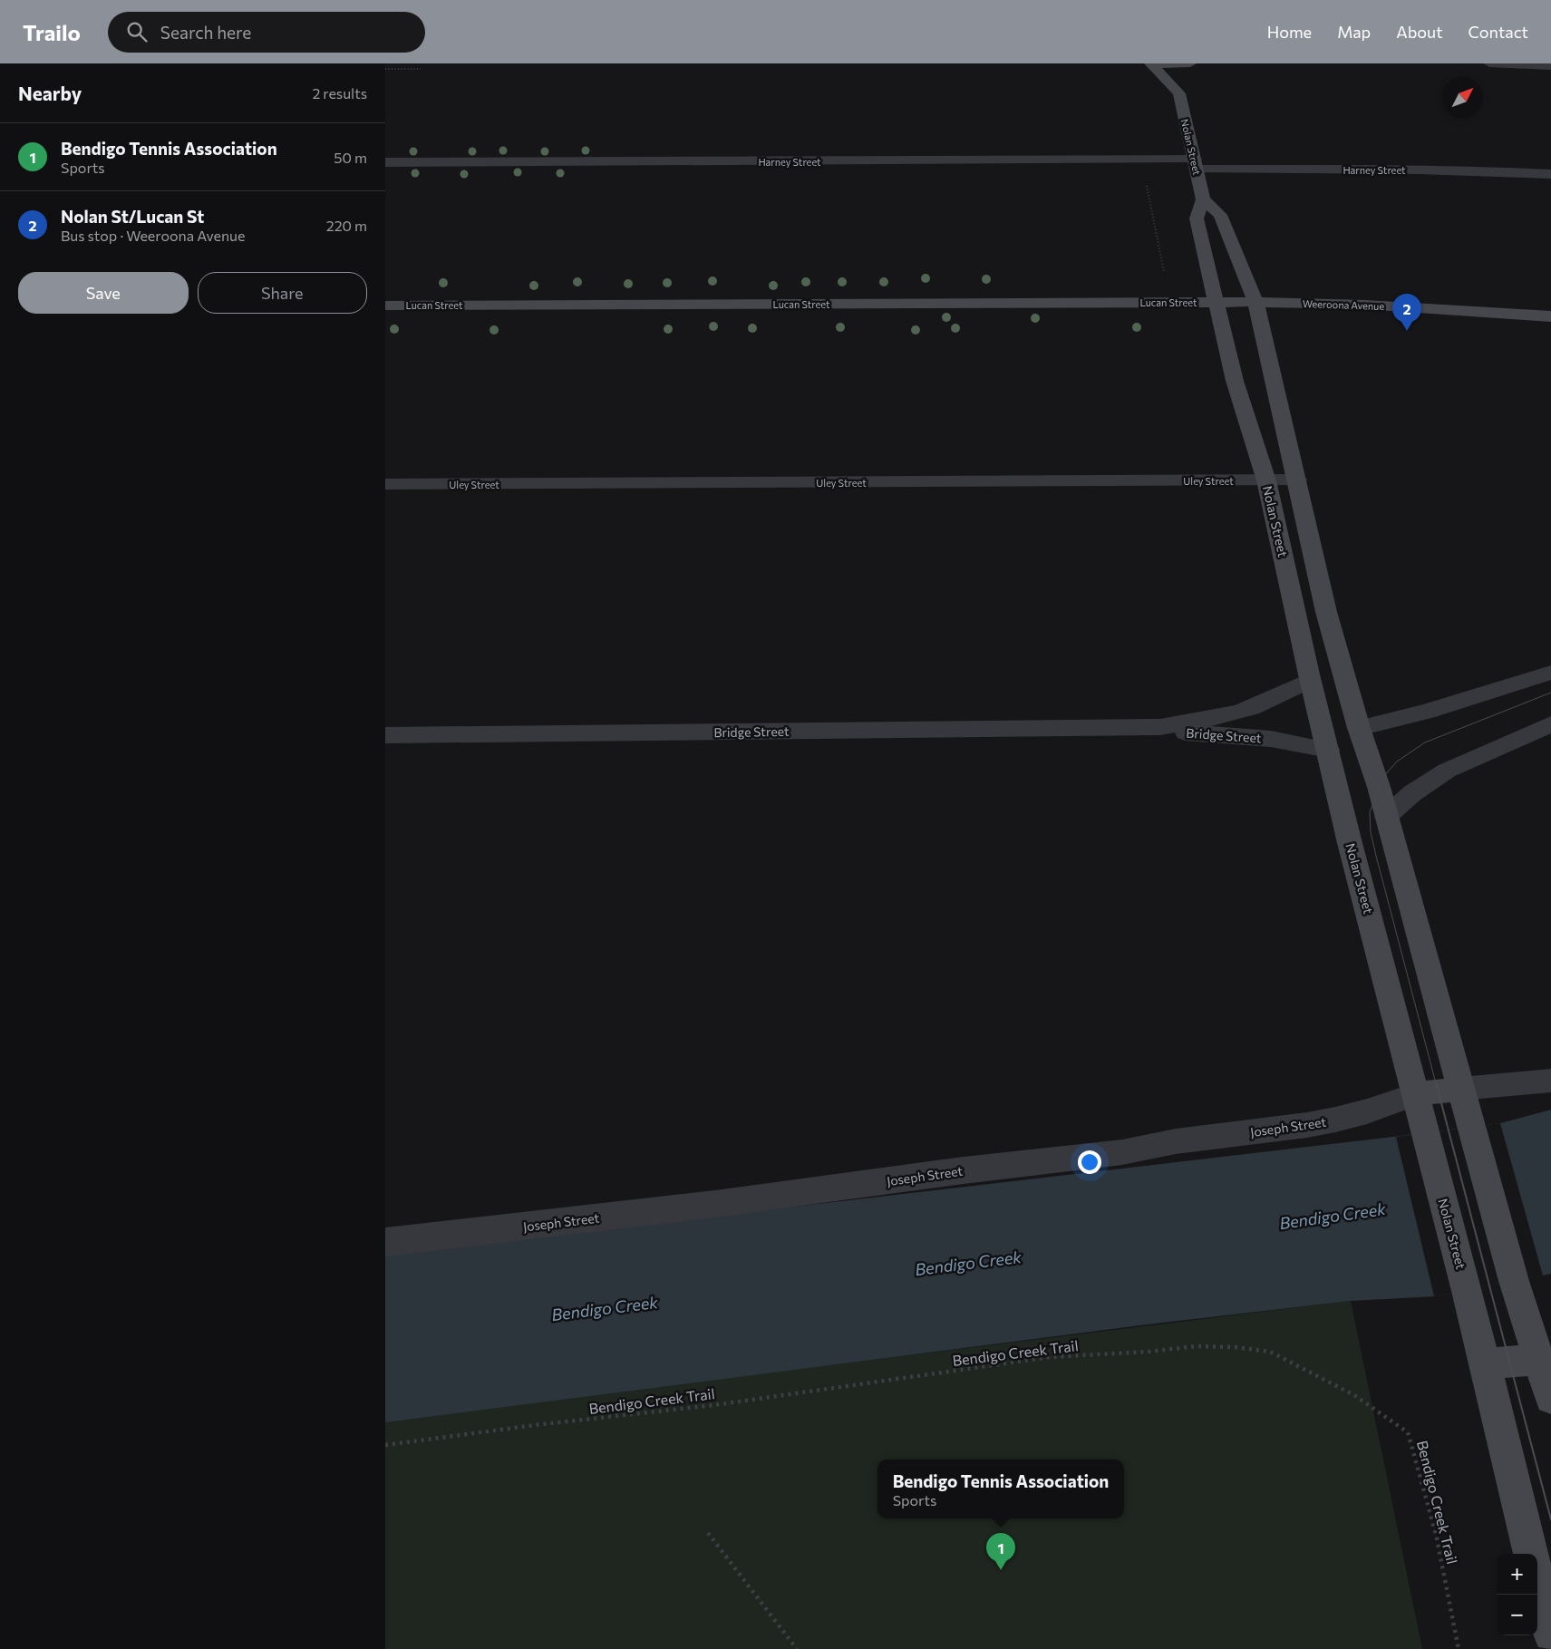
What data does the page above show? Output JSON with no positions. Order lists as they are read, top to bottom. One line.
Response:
{"streets":{"street":["Nolan Street","Harney Street","Lucan Street","Weeroona Avenue","Uley Street","Bridge Street","Joseph Street"],"path":["Bendigo Creek Trail"]},"crossings":[["Nolan Street","Harney Street"],["Nolan Street","Lucan Street"],["Nolan Street","Weeroona Avenue"],["Nolan Street","Uley Street"],["Nolan Street","Bridge Street"],["Nolan Street","Joseph Street"],["Lucan Street","Weeroona Avenue"]],"water":["Bendigo Creek"],"north":"top right","page":{"header":"Trailo","search":"Search here","nav":["Home","Map","About","Contact"],"heading":["Nearby","2 results"],"list":[{"mark":"1","name":"Bendigo Tennis Association","note":"Sports","value":"50 m"},{"mark":"2","name":"Nolan St/Lucan St","note":"Bus stop · Weeroona Avenue","value":"220 m"}],"buttons":["Save","Share"],"pins":["2","1"],"popup":["Bendigo Tennis Association","Sports"],"map_buttons":["+","−"]}}
